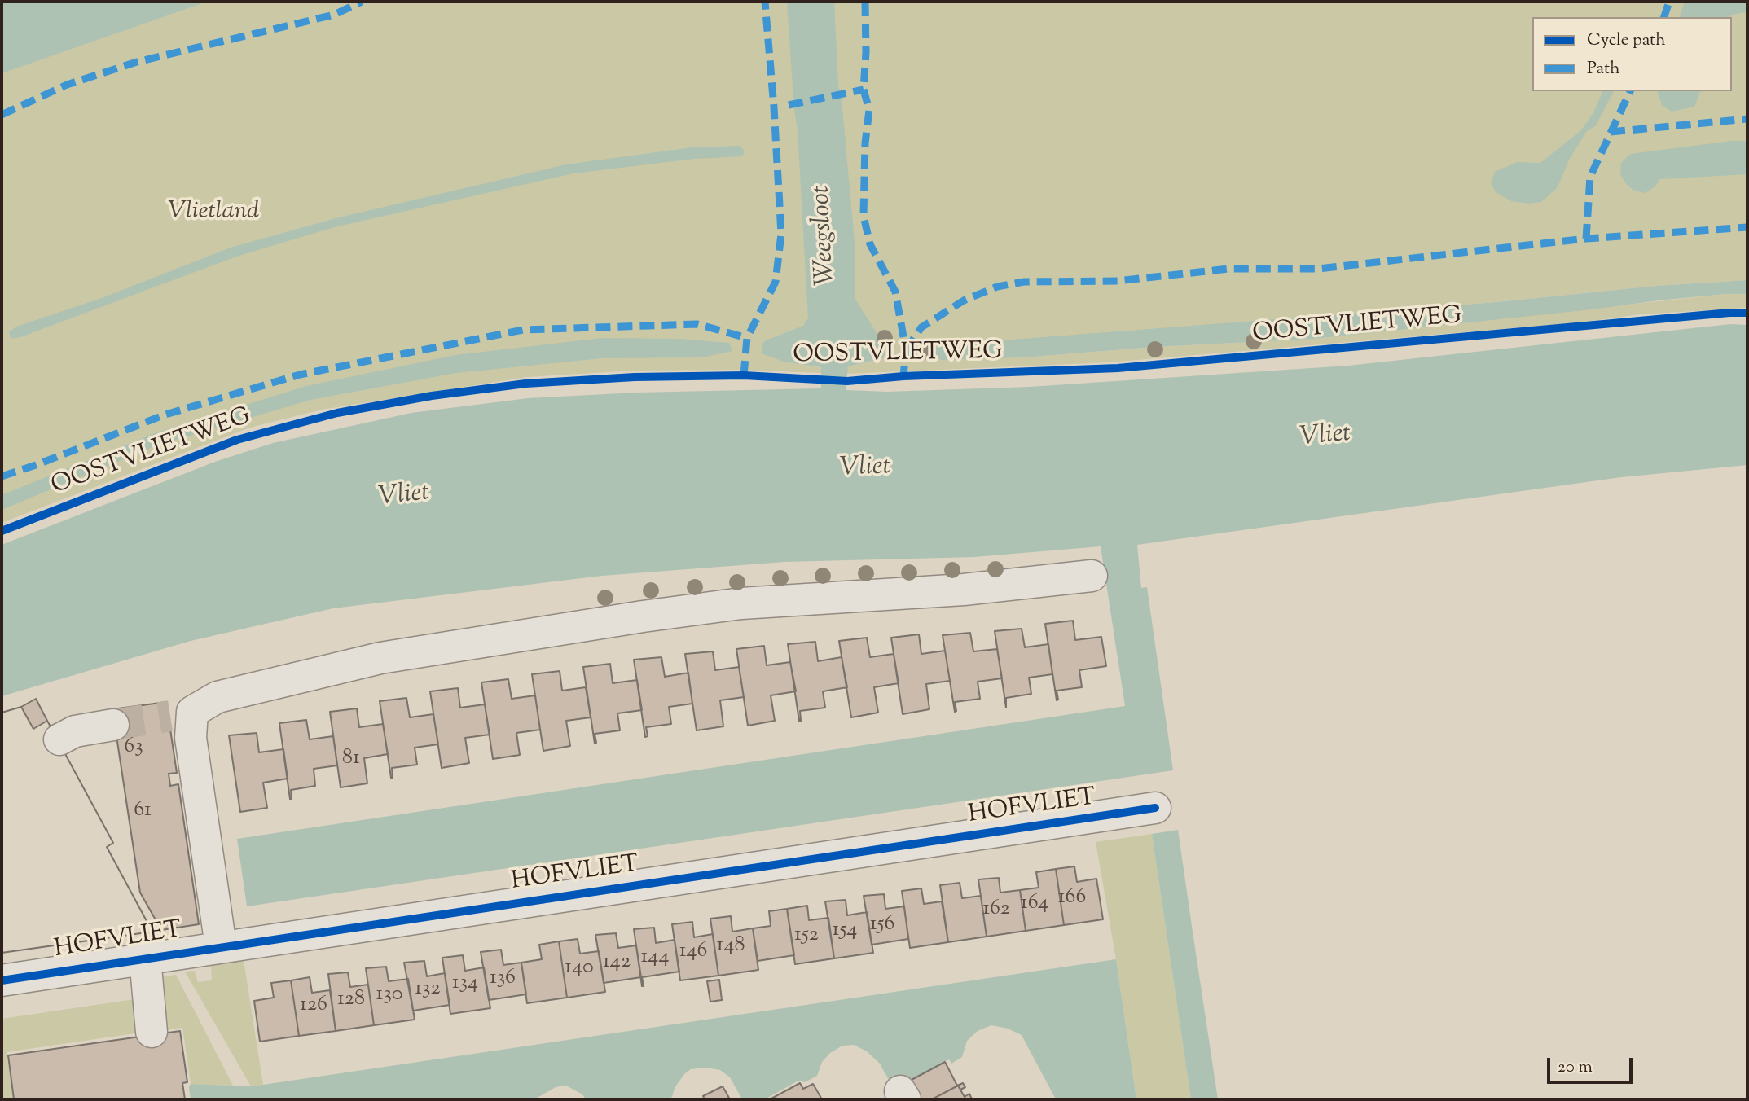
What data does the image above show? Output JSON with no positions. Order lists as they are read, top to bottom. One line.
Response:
{"streets":{"street":["HOFVLIET"],"cycle path":["OOSTVLIETWEG"]},"water":["Weegsloot","Vliet"],"parks":["Vlietland"],"house_numbers":["63","81","61","166","164","162","156","154","152","148","146","144","142","140","136","134","132","130","128","126"],"legend":["Cycle path","Path"],"scale_bar":"20 m"}
